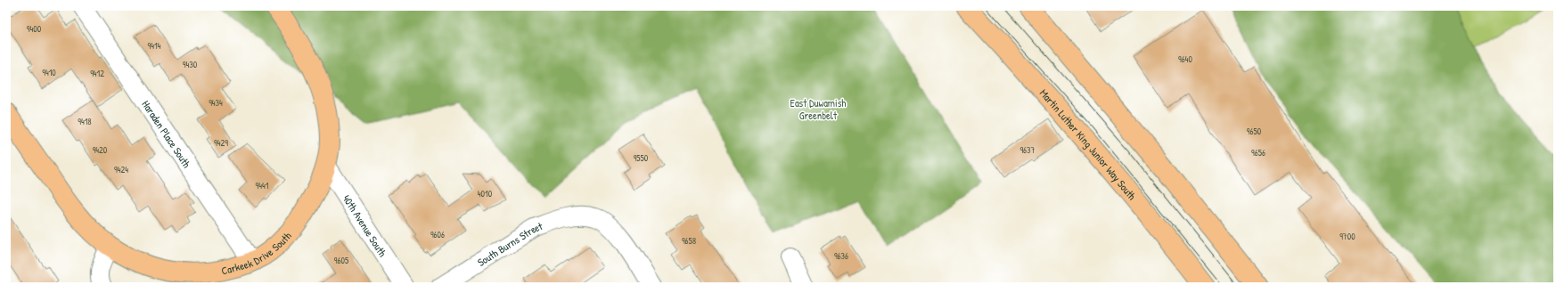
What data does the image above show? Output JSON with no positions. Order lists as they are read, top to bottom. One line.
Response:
{"streets":{"main road":["Martin Luther King Junior Way South","Carkeek Drive South"],"street":["Haraden Place South","40th Avenue South","South Burns Street"]},"crossings":[["Haraden Place South","Carkeek Drive South"],["40th Avenue South","Carkeek Drive South"]],"parks":["East Duwamish Greenbelt"],"house_numbers":["9400","9414","9640","9430","9410","9412","9434","9418","9650","9429","9420","9637","9656","9550","9424","9441","4010","9606","9700","9658","9636","9605"]}
